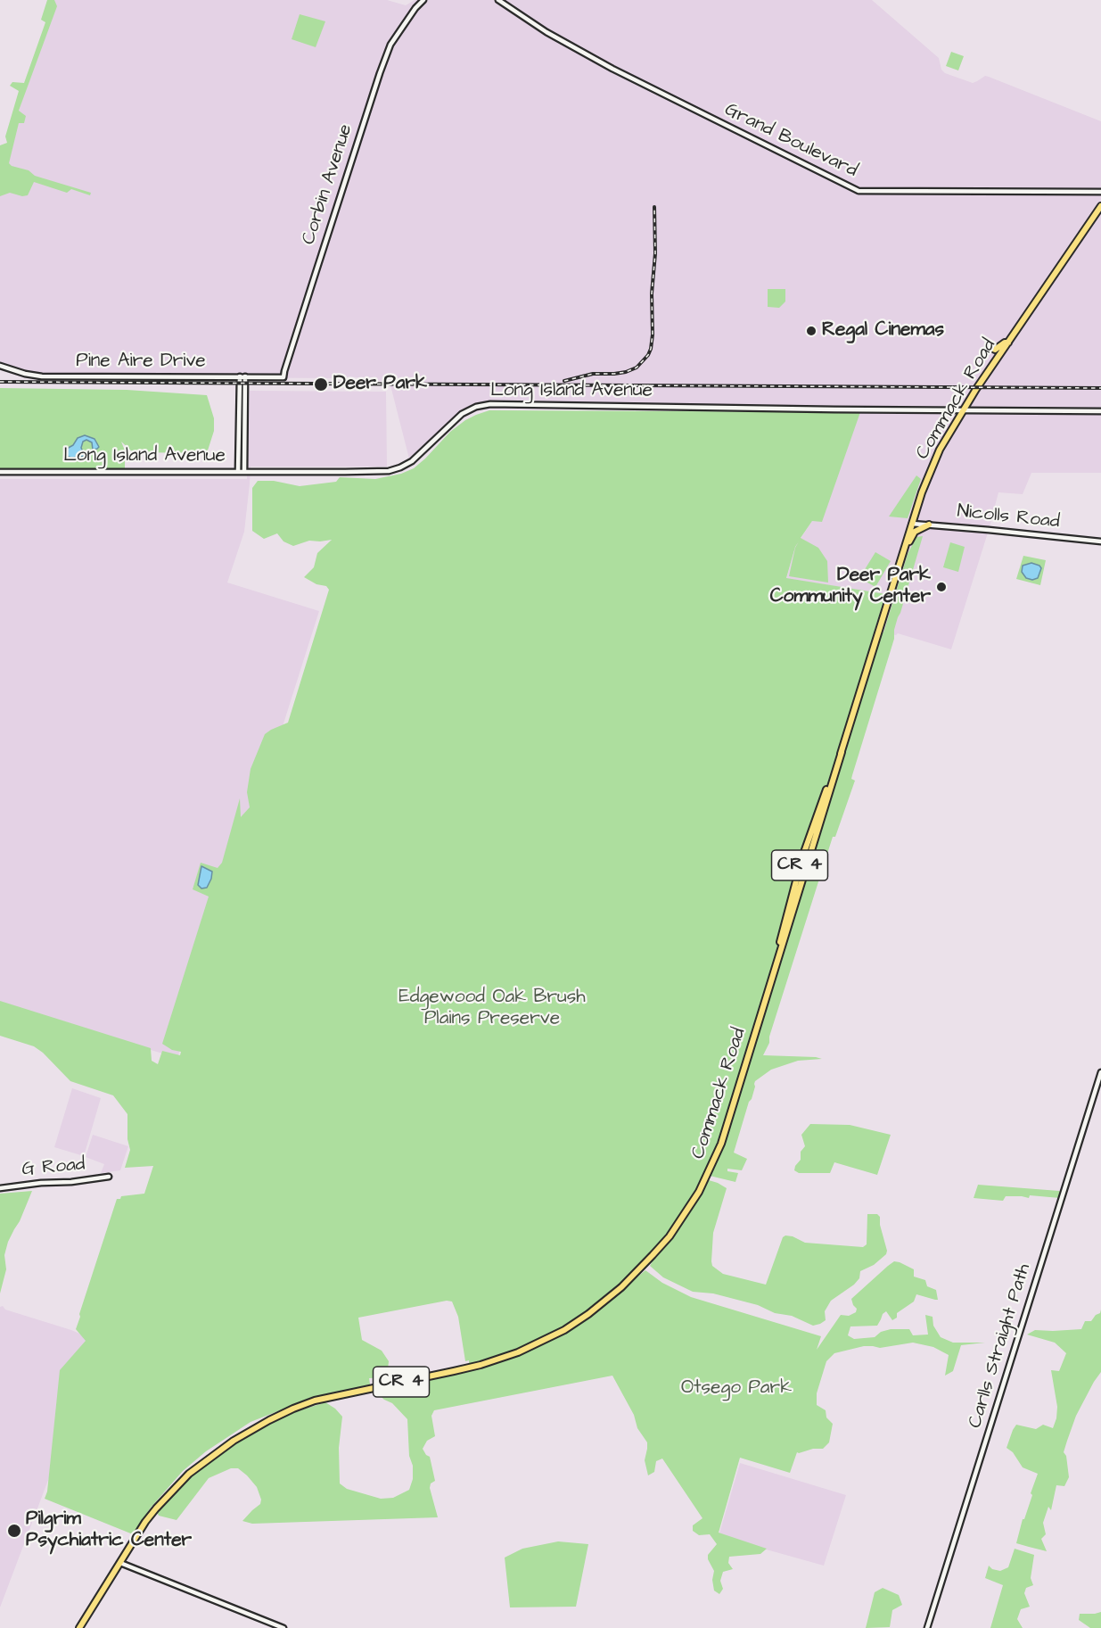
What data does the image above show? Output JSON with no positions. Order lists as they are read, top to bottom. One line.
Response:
{"streets":{"main road":["Commack Road","CR 4"],"street":["Grand Boulevard","Corbin Avenue","Pine Aire Drive","Long Island Avenue","Nicolls Road","G Road","Carlls Straight Path"]},"crossings":[["Corbin Avenue","Pine Aire Drive"],["Long Island Avenue","Commack Road"],["Commack Road","Nicolls Road"]],"parks":["Edgewood Oak Brush Plains Preserve","Otsego Park"],"places":["Regal Cinemas","Deer Park","Deer Park Community Center","Pilgrim Psychiatric Center"]}
